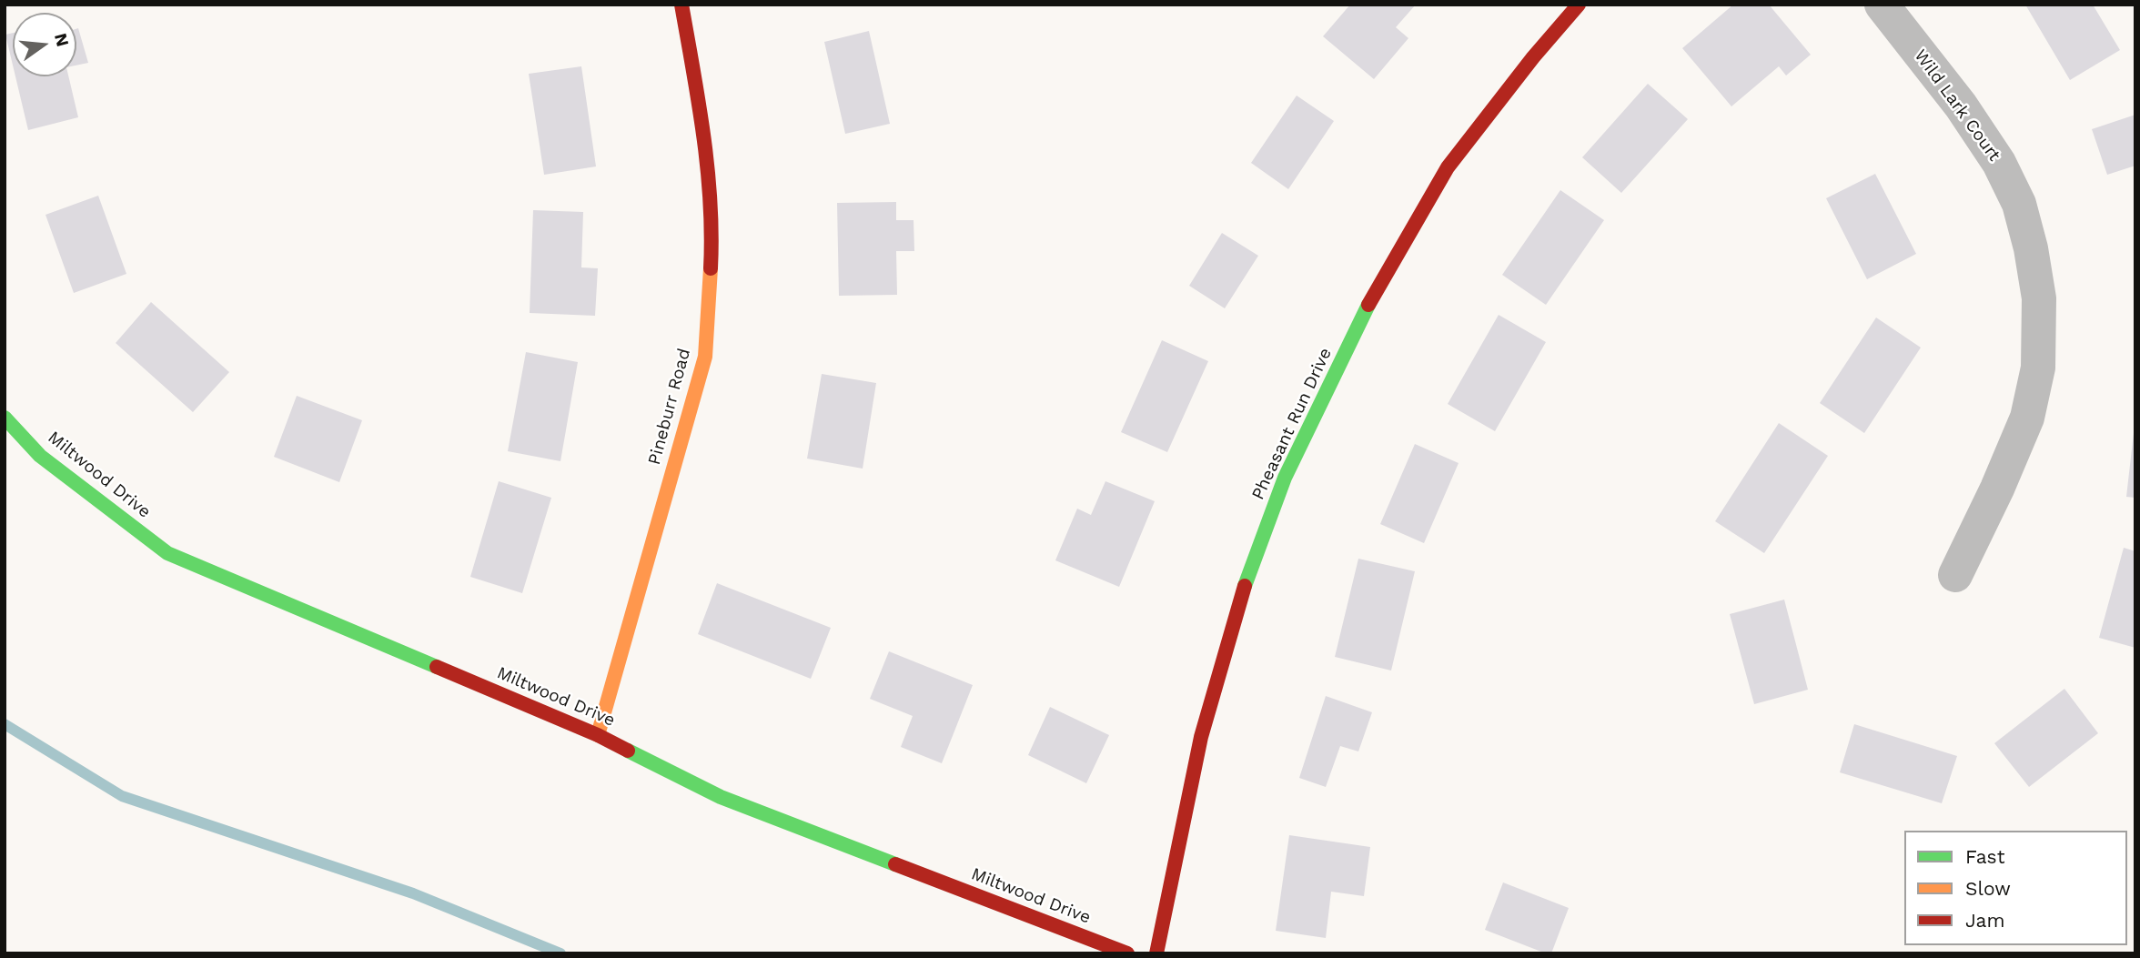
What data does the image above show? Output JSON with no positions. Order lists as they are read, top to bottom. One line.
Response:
{"streets":{"street":["Wild Lark Court","Pineburr Road","Pheasant Run Drive","Miltwood Drive"]},"crossings":[["Pineburr Road","Miltwood Drive"]],"legend":["Fast","Slow","Jam"],"north":"right"}
